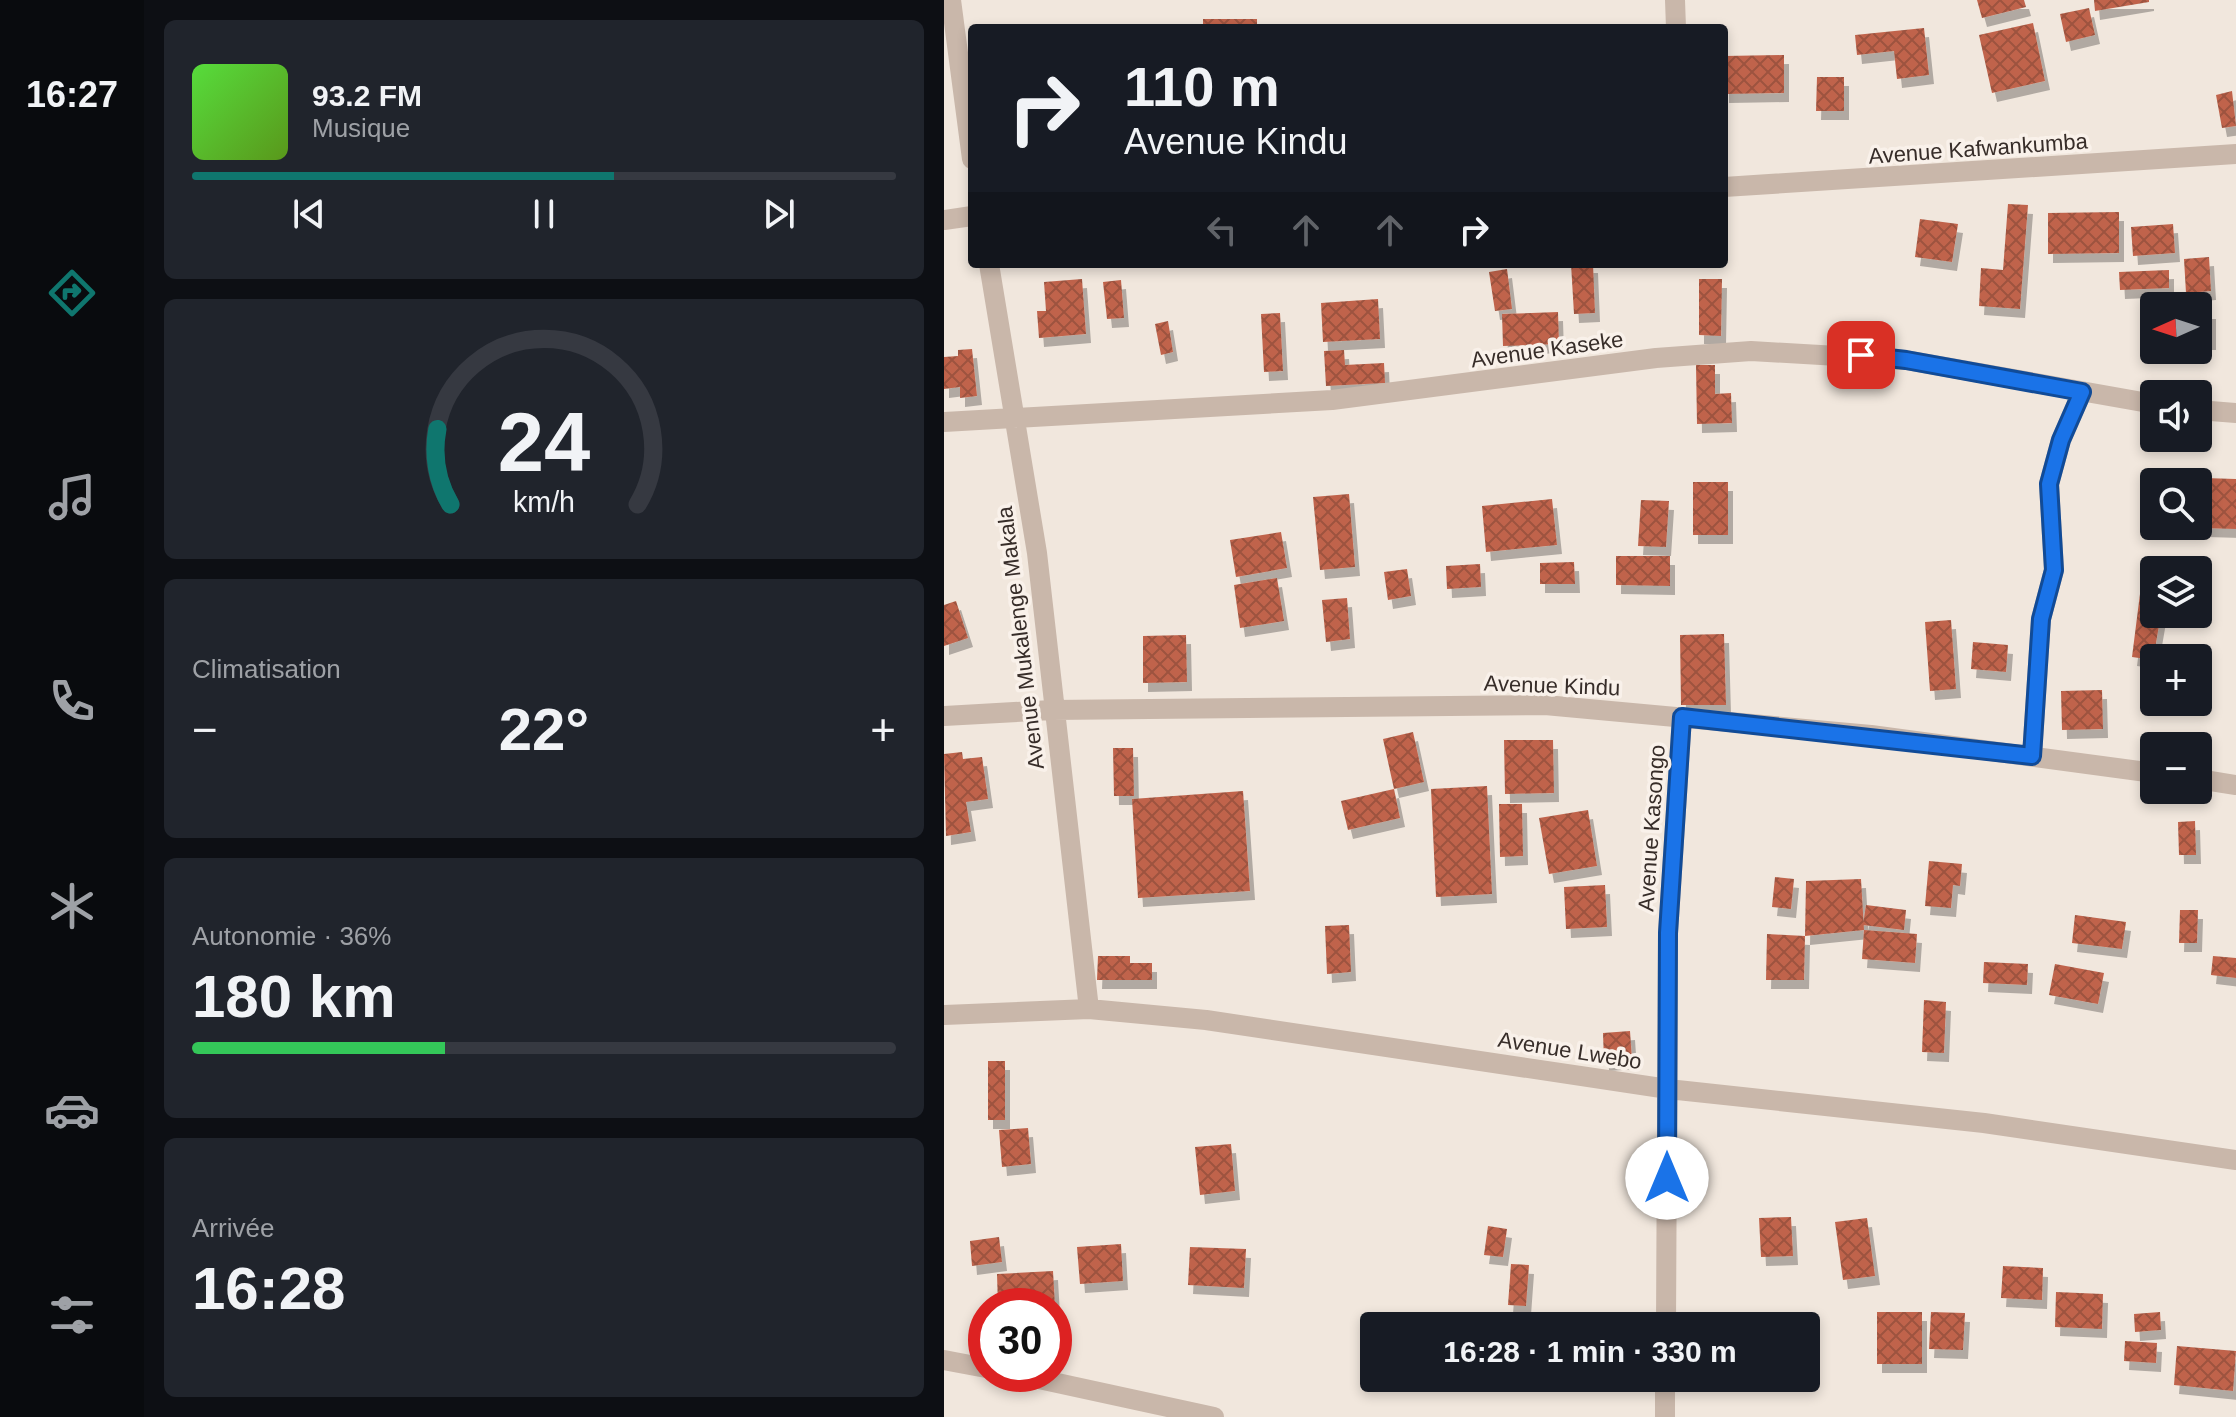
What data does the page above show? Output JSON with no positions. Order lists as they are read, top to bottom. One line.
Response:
{"streets":{"street":["Avenue Kafwankumba","Avenue Kaseke","Avenue Mukalenge Makala","Avenue Kindu","Avenue Kasongo","Avenue Lwebo"]},"crossings":[["Avenue Kaseke","Avenue Mukalenge Makala"],["Avenue Mukalenge Makala","Avenue Kindu"],["Avenue Mukalenge Makala","Avenue Lwebo"],["Avenue Kindu","Avenue Kasongo"],["Avenue Kasongo","Avenue Lwebo"]],"north":"left","page":{"tabs":"16:27","turn":["110 m","Avenue Kindu"],"song":["93.2 FM","Musique"],"map_buttons":["+","−"],"tile":["Climatisation",["Autonomie · 36%","180 km"],["Arrivée","16:28"]],"heat":["−","22°","+"],"limit":"30","trip":"16:28 · 1 min · 330 m","gauge":["24","km/h"]}}
